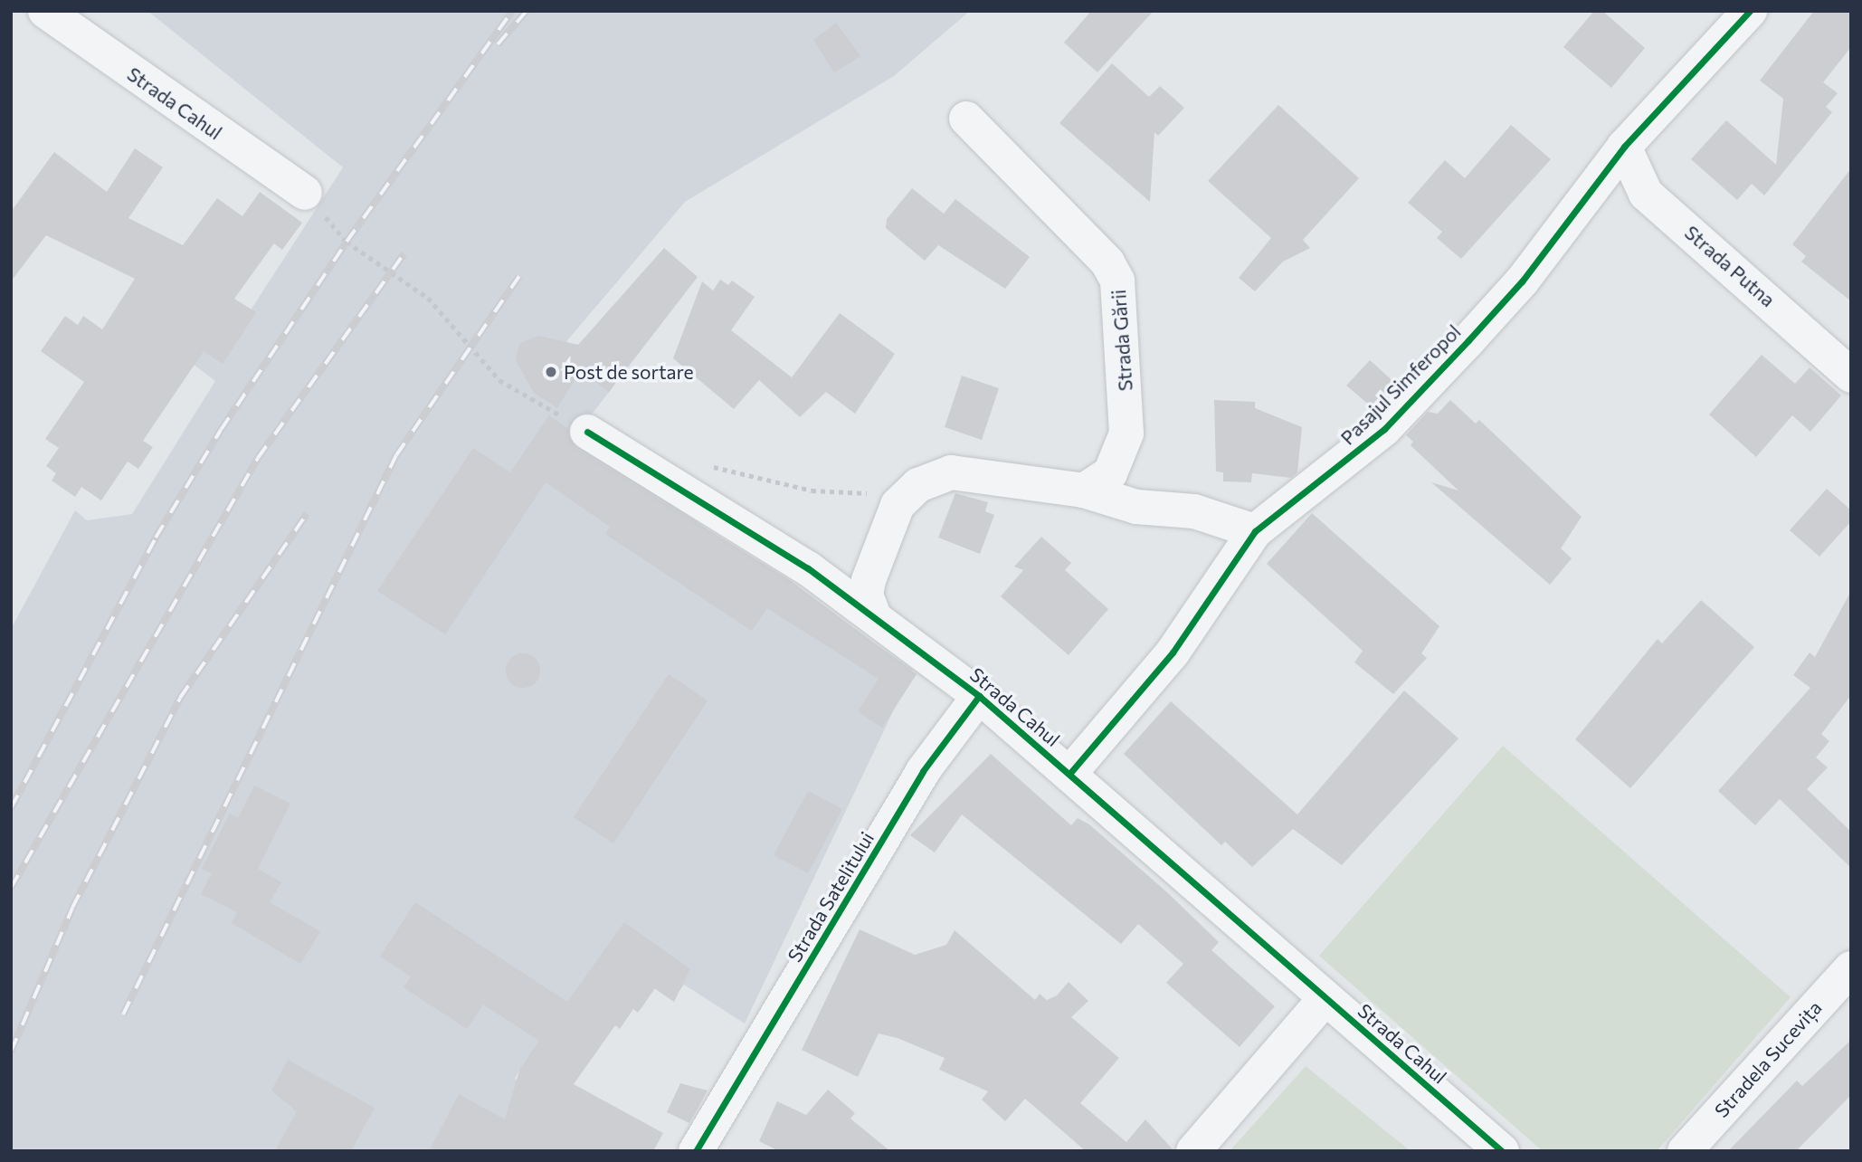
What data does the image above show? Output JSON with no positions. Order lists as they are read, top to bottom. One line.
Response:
{"streets":{"street":["Strada Cahul","Strada Putna","Strada Gării","Pasajul Simferopol","Strada Satelitului","Stradela Sucevița"]},"crossings":[["Strada Cahul","Pasajul Simferopol"],["Strada Cahul","Strada Satelitului"],["Strada Putna","Pasajul Simferopol"]],"places":["Post de sortare"]}
